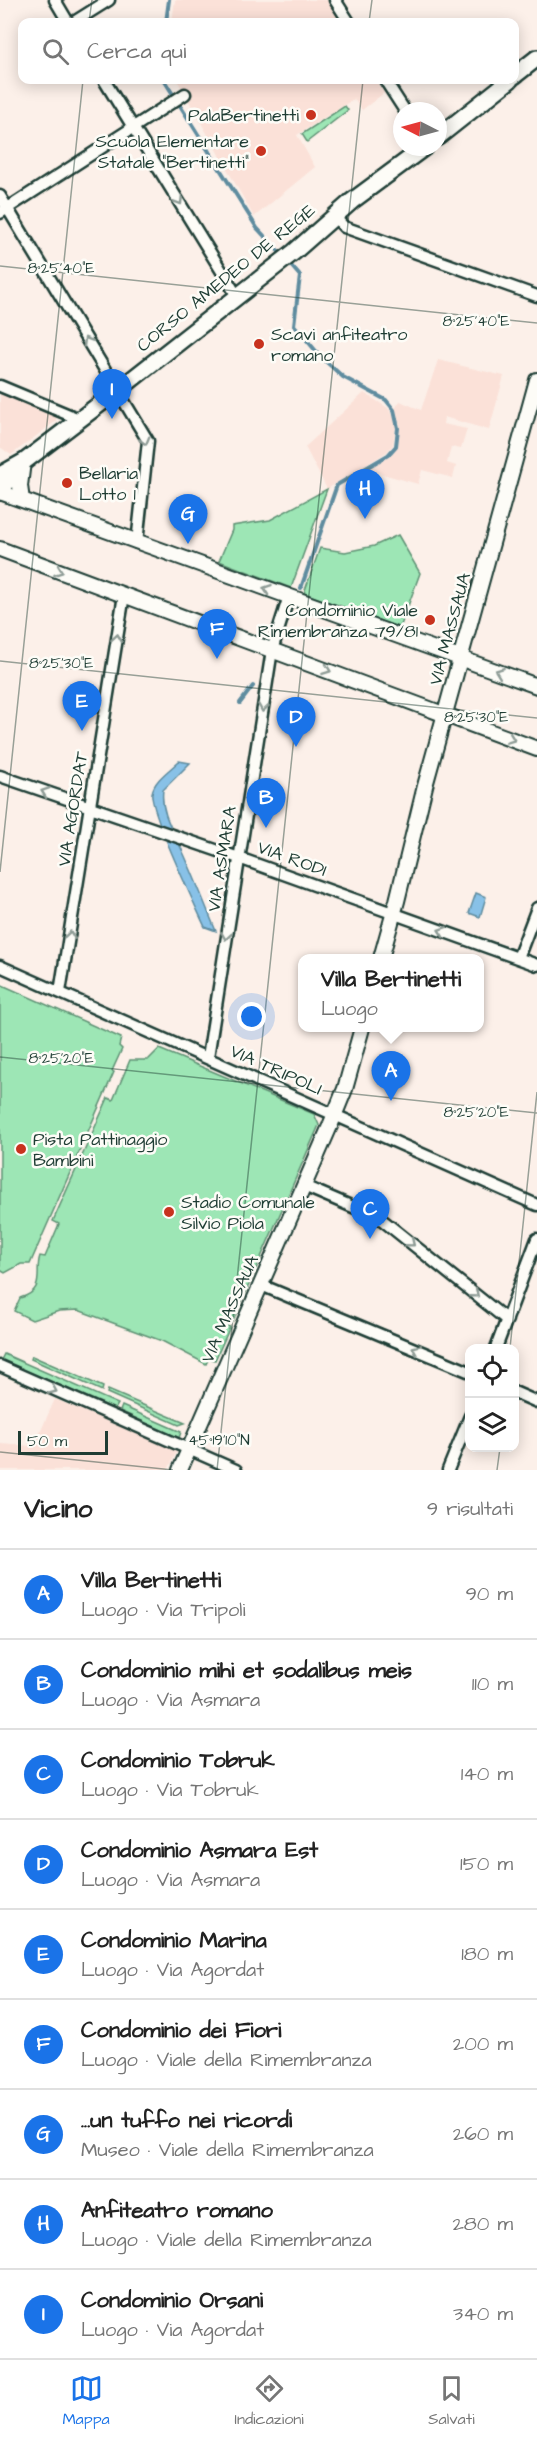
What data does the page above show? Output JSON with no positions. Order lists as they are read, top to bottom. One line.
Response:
{"streets":{"main road":["CORSO AMEDEO DE REGE"],"street":["VIA MASSAUA","VIA AGORDAT","VIA ASMARA","VIA RODI","VIA TRIPOLI"]},"crossings":[["VIA MASSAUA","VIA RODI"],["VIA MASSAUA","VIA TRIPOLI"],["VIA AGORDAT","VIA RODI"],["VIA AGORDAT","VIA TRIPOLI"],["VIA ASMARA","VIA RODI"],["VIA ASMARA","VIA TRIPOLI"]],"one_way":["VIA AGORDAT","VIA ASMARA","VIA RODI"],"places":["PalaBertinetti","Scuola Elementare Statale \"Bertinetti\"","Scavi anfiteatro romano","Bellaria Lotto 1","Condominio Viale Rimembranza 79/81","Pista Pattinaggio Bambini","Stadio Comunale Silvio Piola"],"scale_bar":"50 m","north":"left","page":{"search":"Cerca qui","pins":["I","H","G","F","E","D","B","A","C"],"popup":["Villa Bertinetti","Luogo"],"scale":"50 m","heading":["Vicino","9 risultati"],"list":[{"mark":"A","name":"Villa Bertinetti","note":"Luogo · Via Tripoli","value":"90 m"},{"mark":"B","name":"Condominio mihi et sodalibus meis","note":"Luogo · Via Asmara","value":"110 m"},{"mark":"C","name":"Condominio Tobruk","note":"Luogo · Via Tobruk","value":"140 m"},{"mark":"D","name":"Condominio Asmara Est","note":"Luogo · Via Asmara","value":"150 m"},{"mark":"E","name":"Condominio Marina","note":"Luogo · Via Agordat","value":"180 m"},{"mark":"F","name":"Condominio dei Fiori","note":"Luogo · Viale della Rimembranza","value":"200 m"},{"mark":"G","name":"...un tuffo nei ricordi","note":"Museo · Viale della Rimembranza","value":"260 m"},{"mark":"H","name":"Anfiteatro romano","note":"Luogo · Viale della Rimembranza","value":"280 m"},{"mark":"I","name":"Condominio Orsani","note":"Luogo · Via Agordat","value":"340 m"}],"nav":["Mappa","Indicazioni","Salvati"]},"coordinates":["8°25'40\"E","8°25'30\"E","8°25'20\"E","45°19'10\"N"]}
